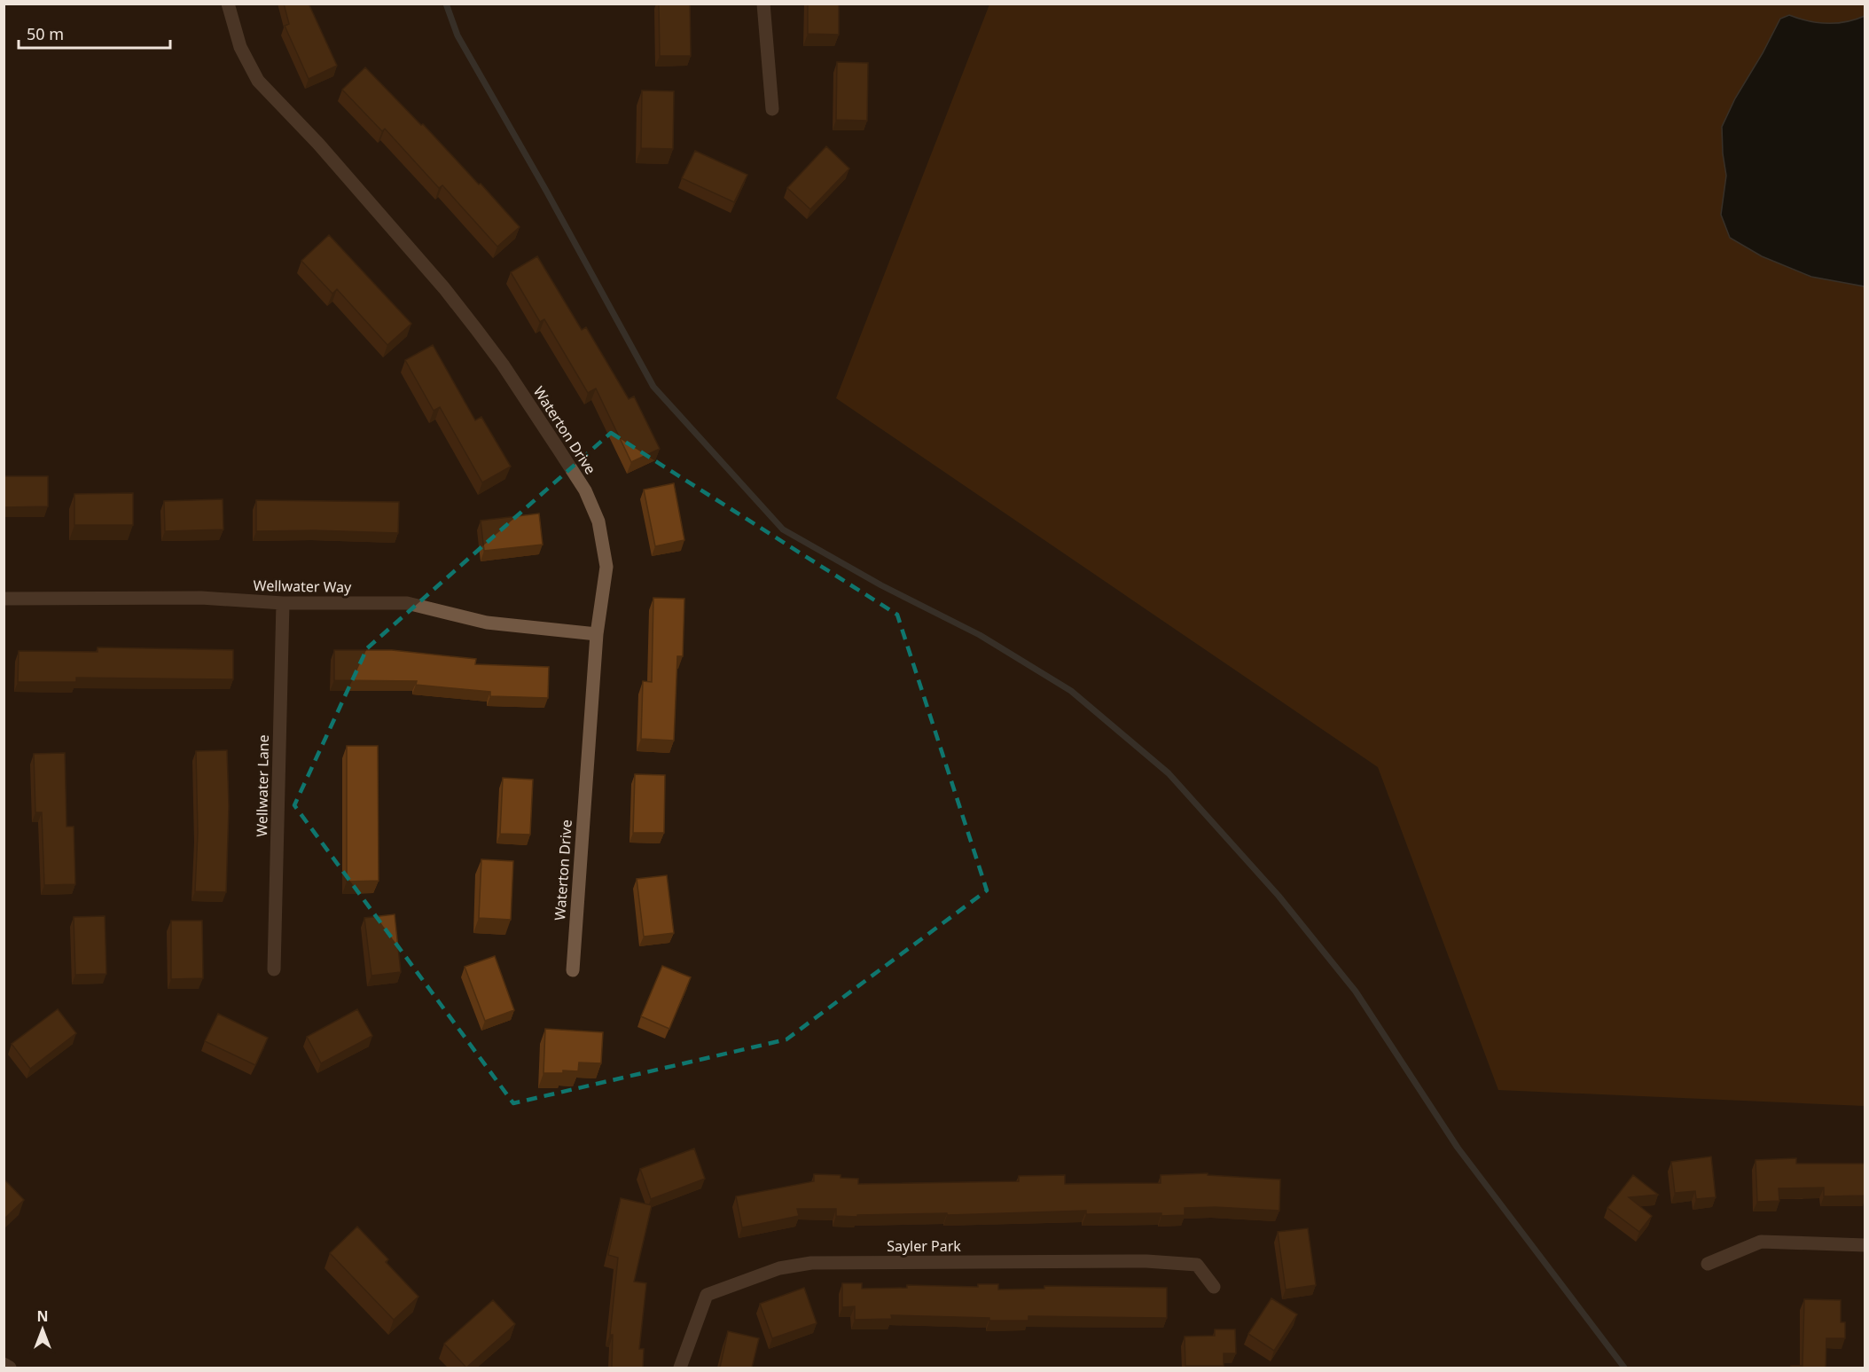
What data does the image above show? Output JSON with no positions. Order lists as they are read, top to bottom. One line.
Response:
{"streets":{"street":["Waterton Drive","Wellwater Way","Wellwater Lane","Sayler Park"]},"crossings":[["Waterton Drive","Wellwater Way"],["Wellwater Way","Wellwater Lane"]],"scale_bar":"50 m","north":"top"}
